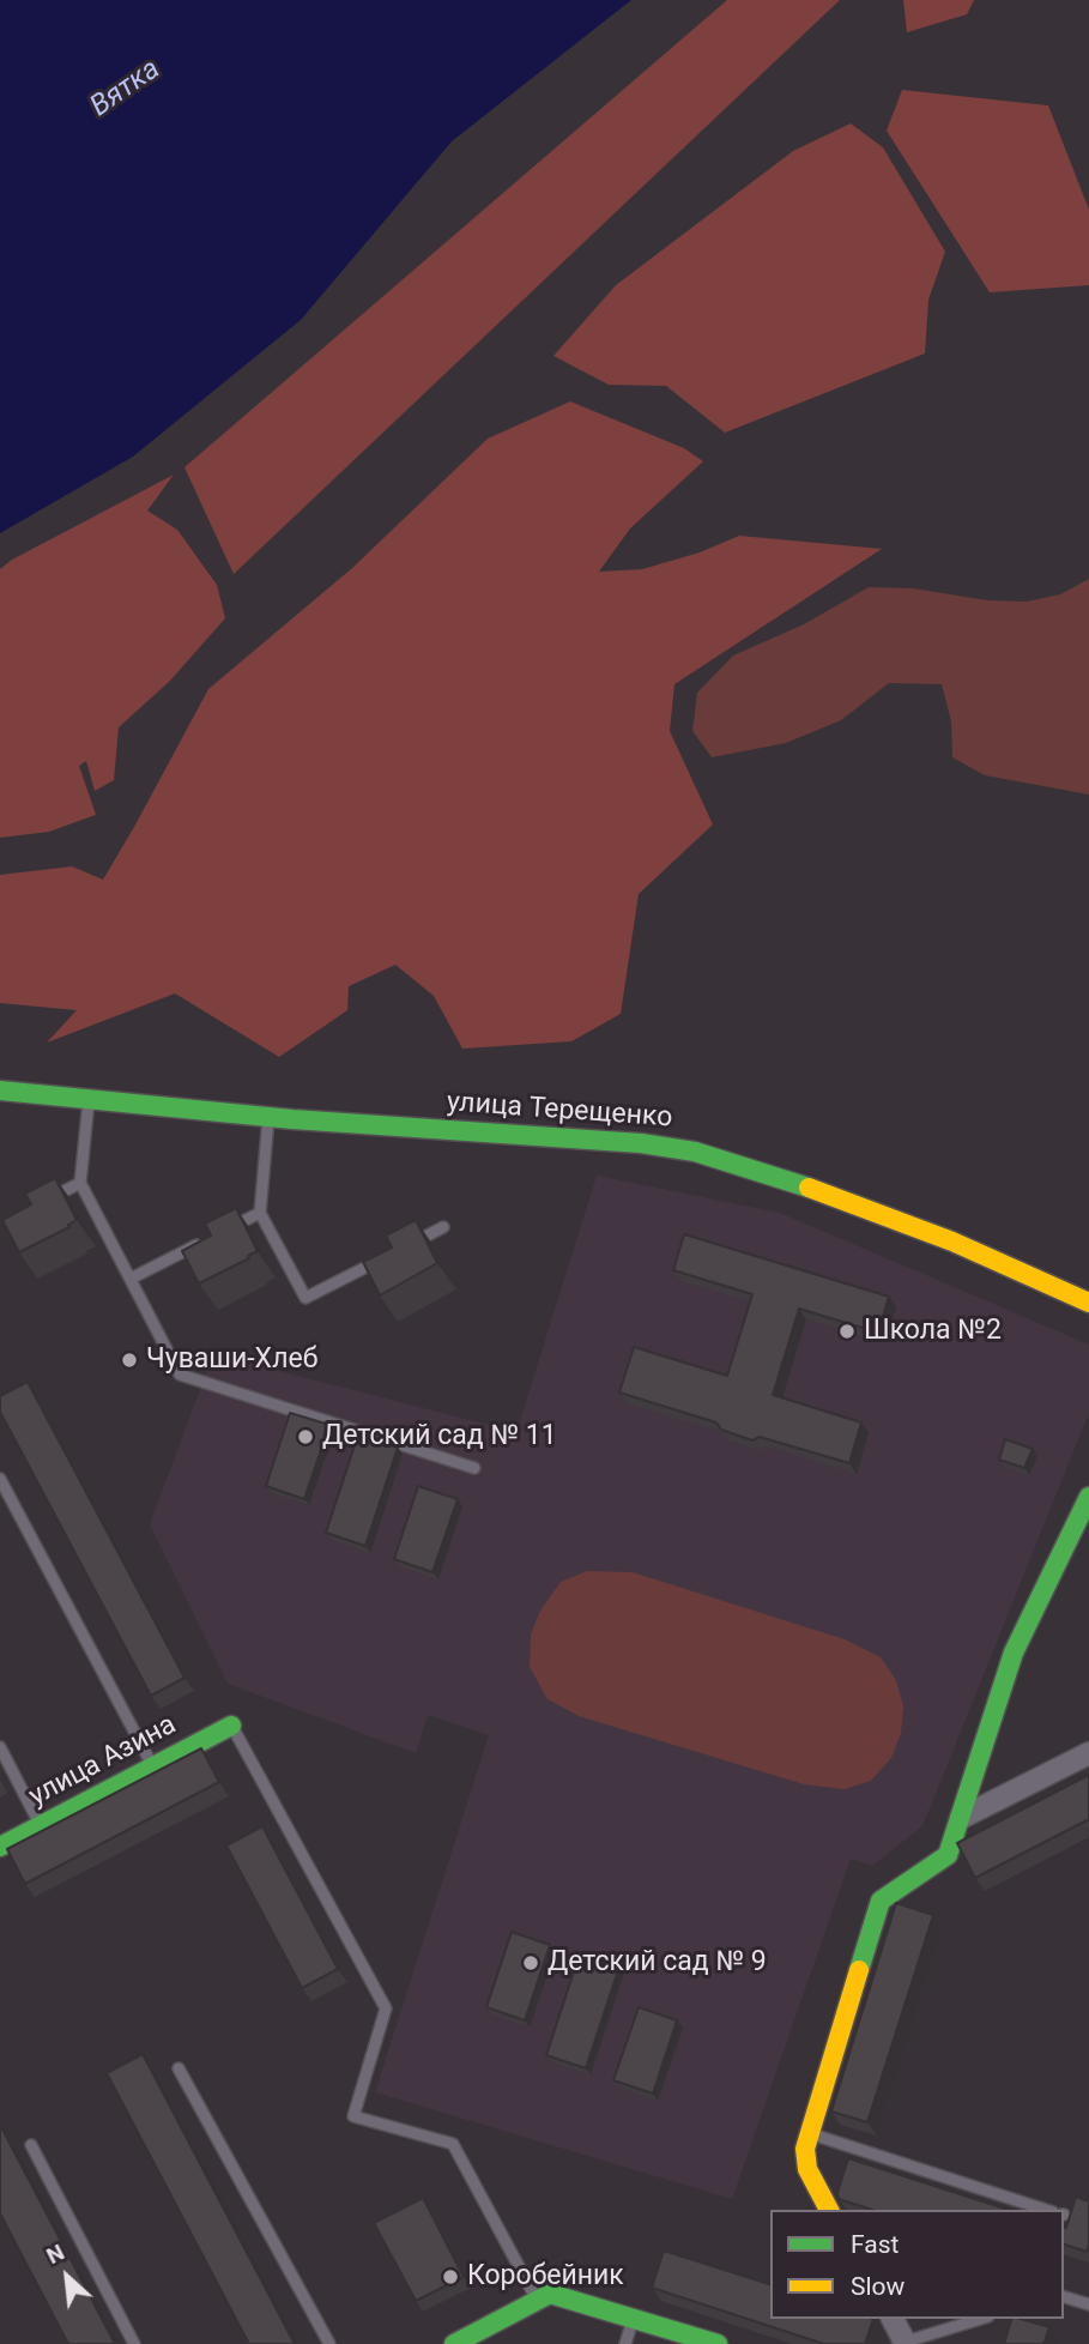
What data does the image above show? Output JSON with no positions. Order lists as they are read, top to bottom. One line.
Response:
{"streets":{"street":["улица Терещенко","улица Азина"]},"water":["Вятка"],"places":["Школа №2","Чуваши-Хлеб","Детский сад № 11","Детский сад № 9","Коробейник"],"legend":["Fast","Slow"],"north":"top left"}
